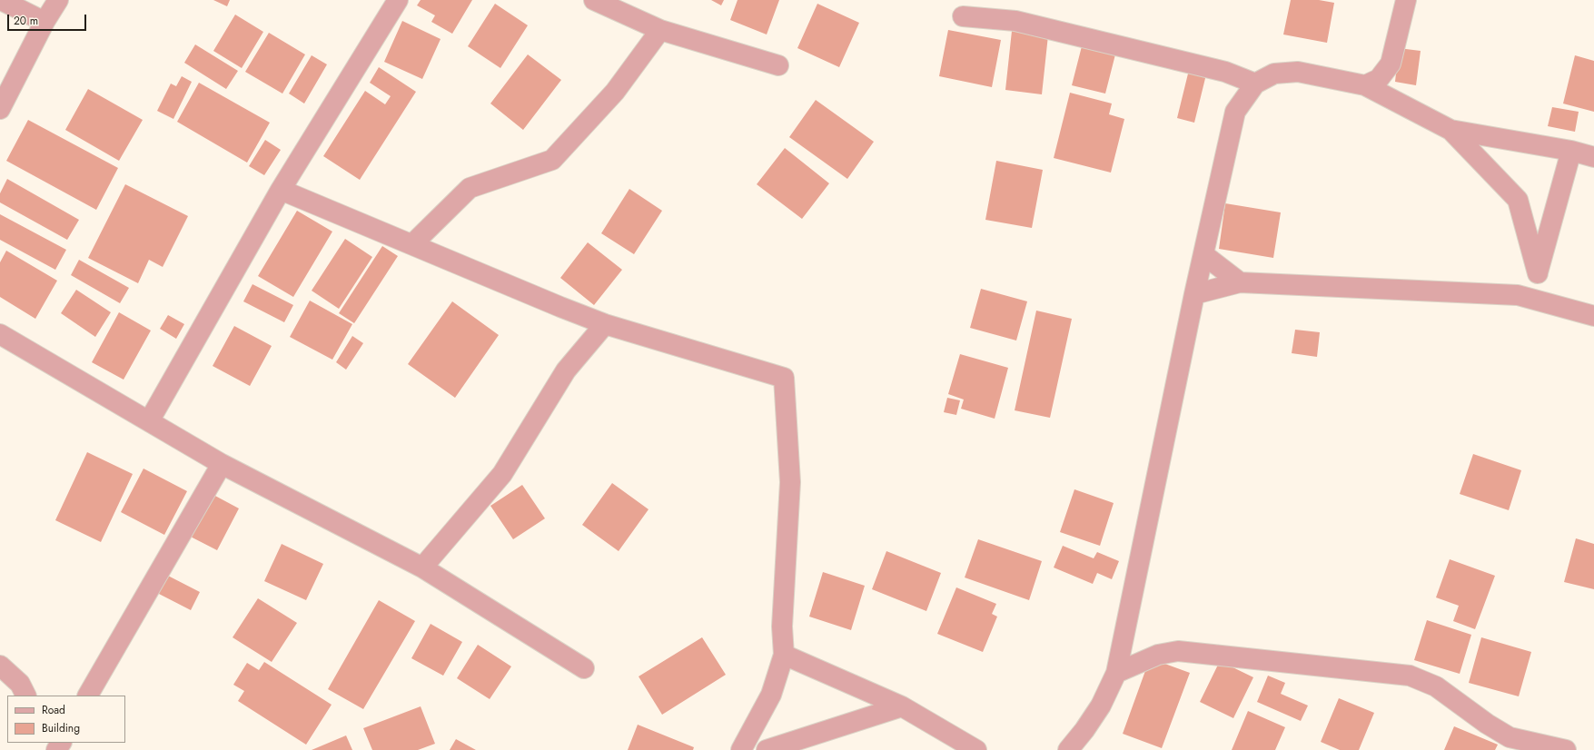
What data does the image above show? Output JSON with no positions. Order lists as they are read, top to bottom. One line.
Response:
{"legend":["Road","Building"],"scale_bar":"20 m"}
